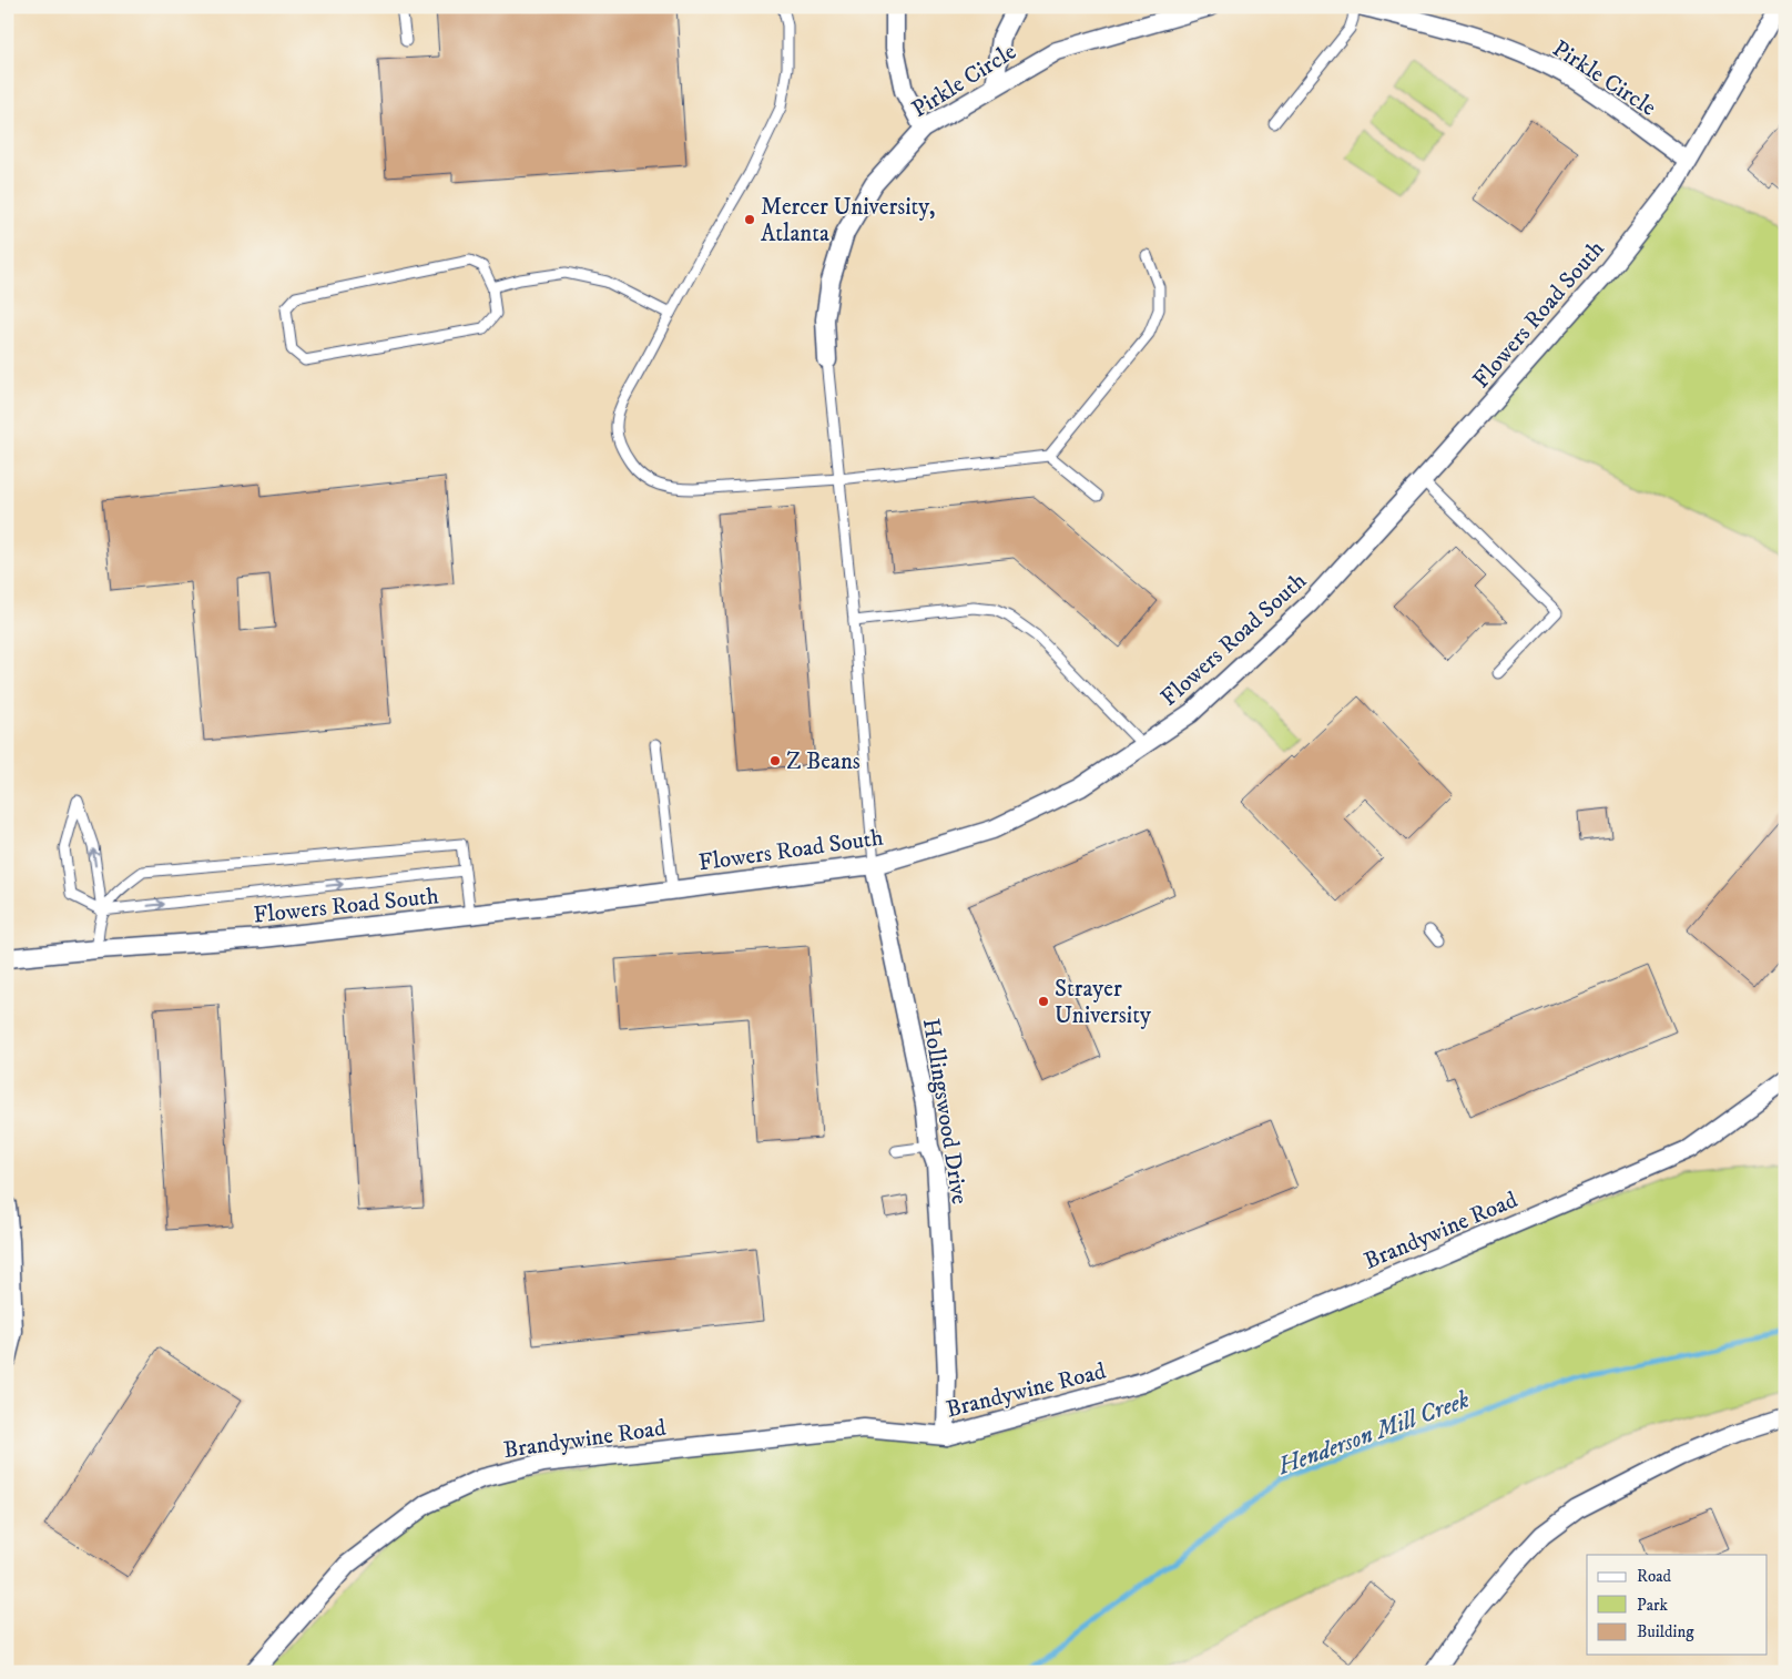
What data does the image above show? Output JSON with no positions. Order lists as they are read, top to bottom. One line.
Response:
{"streets":{"street":["Pirkle Circle","Flowers Road South","Hollingswood Drive","Brandywine Road"]},"crossings":[["Pirkle Circle","Flowers Road South"],["Flowers Road South","Hollingswood Drive"],["Hollingswood Drive","Brandywine Road"]],"water":["Henderson Mill Creek"],"places":["Mercer University, Atlanta","Z Beans","Strayer University"],"legend":["Road","Park","Building"]}
